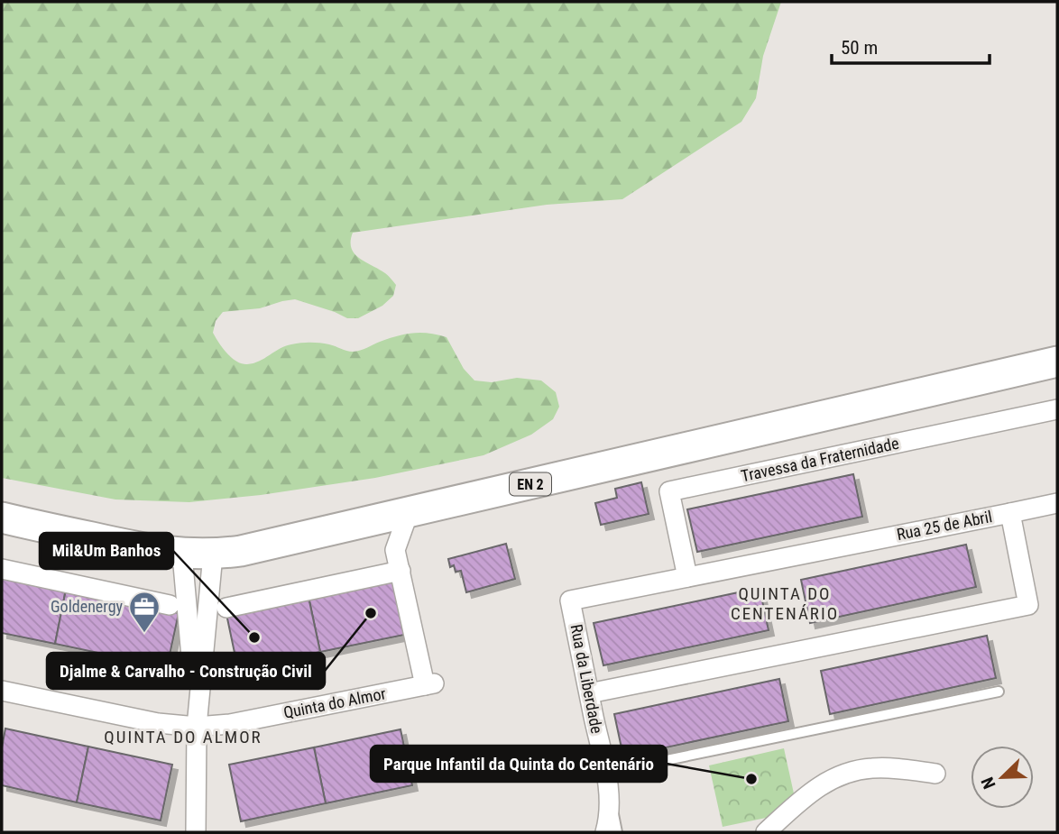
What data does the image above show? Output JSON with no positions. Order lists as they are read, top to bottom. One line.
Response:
{"streets":{"main road":["EN 2"],"street":["Travessa da Fraternidade","Rua 25 de Abril","Rua da Liberdade","Quinta do Almor"]},"crossings":[["Travessa da Fraternidade","Rua 25 de Abril"],["Rua 25 de Abril","Rua da Liberdade"]],"districts":["QUINTA DO CENTENÁRIO","QUINTA DO ALMOR"],"places":{"other":["Djalme & Carvalho - Construção Civil","Mil&Um Banhos","Parque Infantil da Quinta do Centenário"],"office":["Goldenergy"]},"scale_bar":"50 m","north":"bottom left"}
